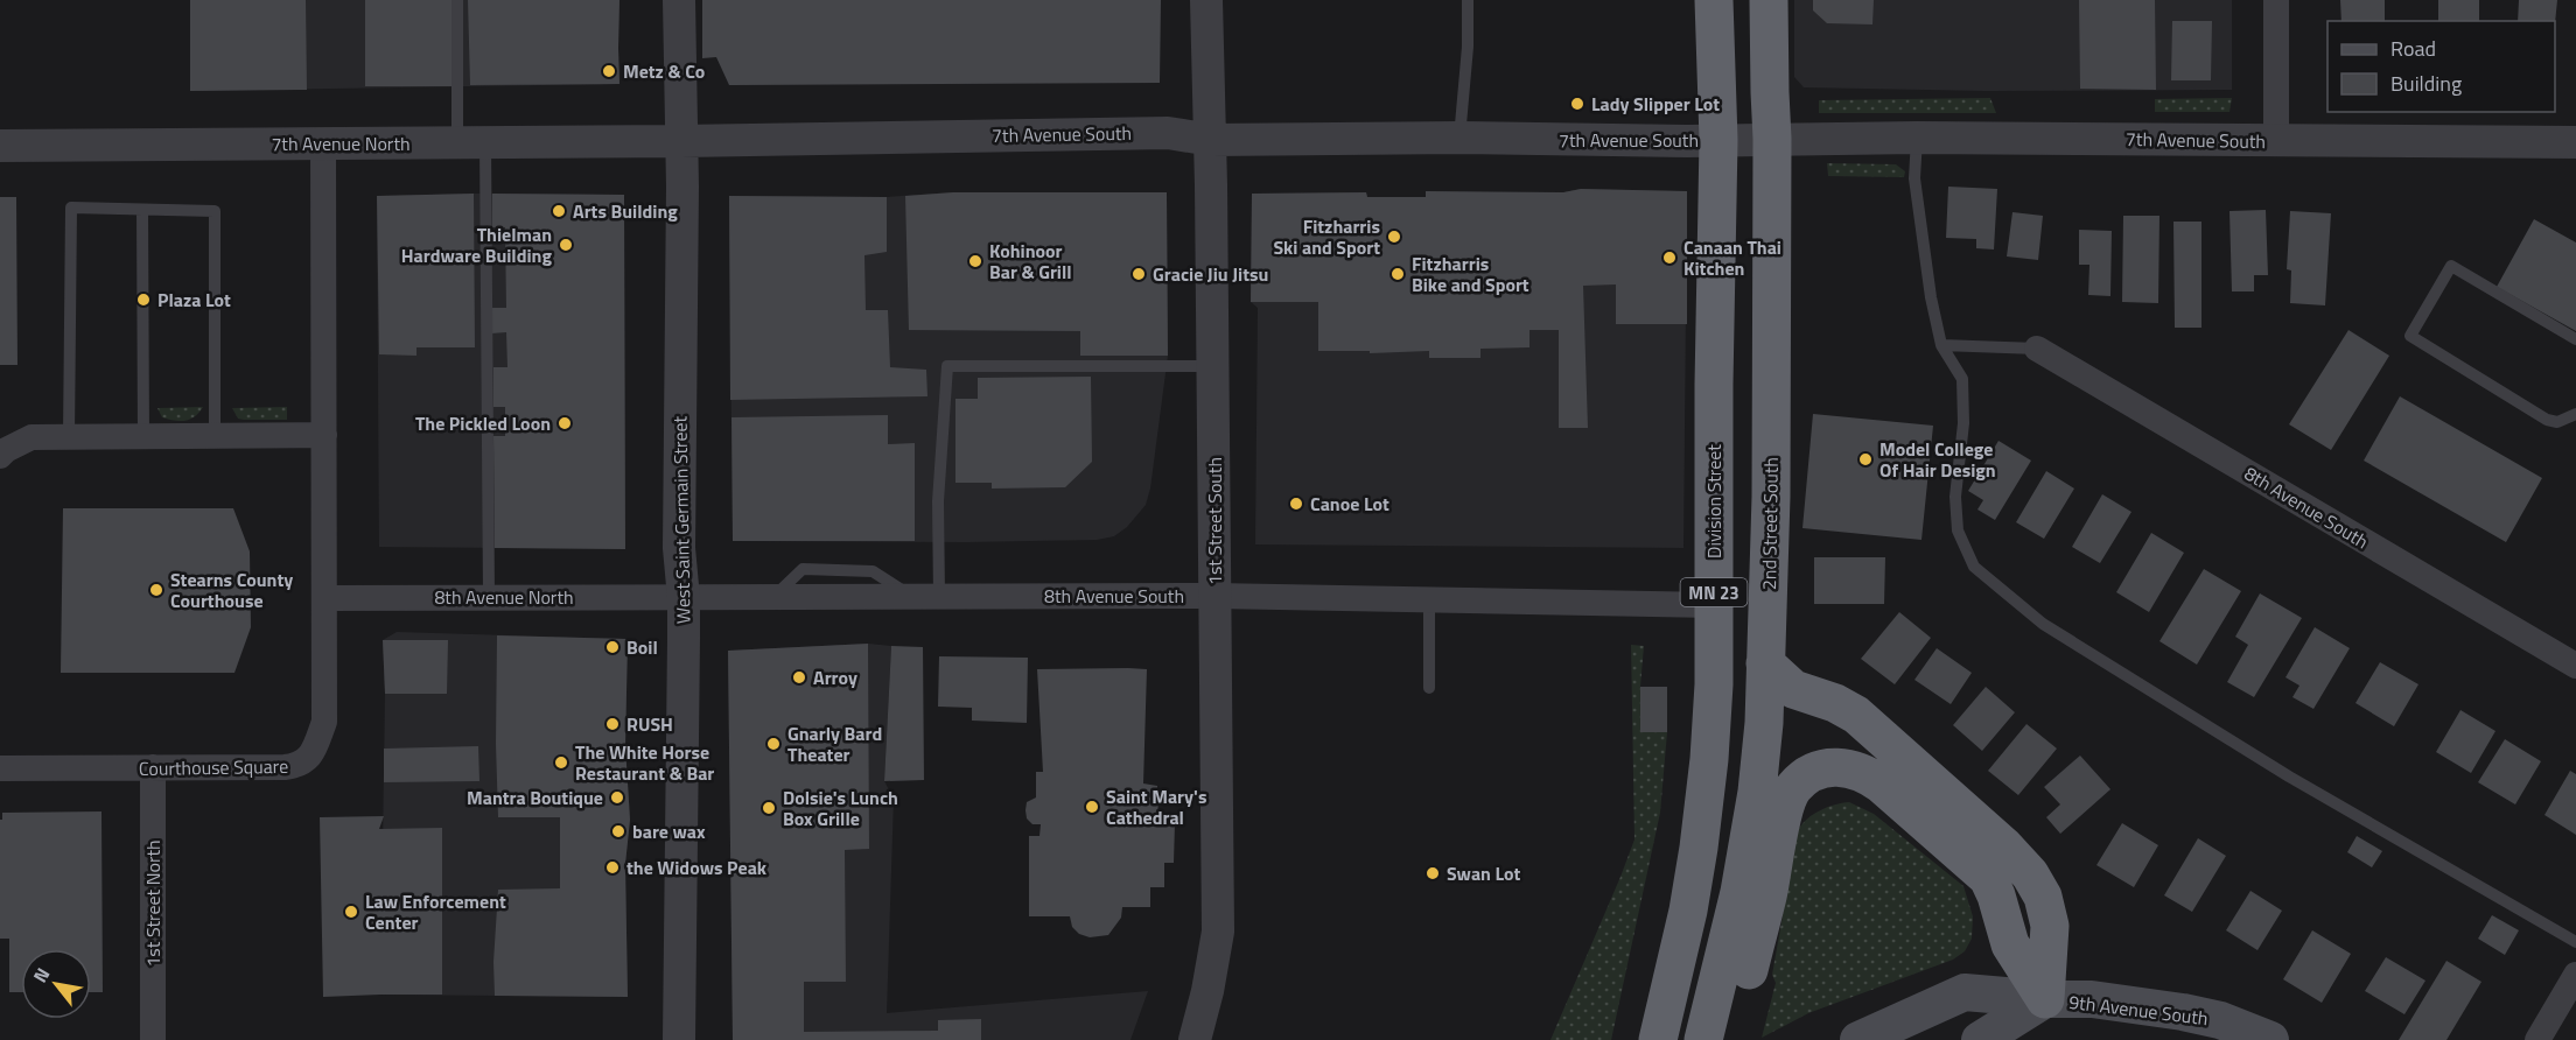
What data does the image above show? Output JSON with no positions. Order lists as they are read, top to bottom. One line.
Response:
{"streets":{"highway":["Division Street","2nd Street South","MN 23"],"main road":["9th Avenue South"],"street":["7th Avenue South","7th Avenue North","8th Avenue South","West Saint Germain Street","1st Street South","8th Avenue North","Courthouse Square","1st Street North"]},"crossings":[["7th Avenue South","7th Avenue North"],["7th Avenue South","Division Street"],["7th Avenue South","West Saint Germain Street"],["7th Avenue South","1st Street South"],["7th Avenue South","2nd Street South"],["7th Avenue North","West Saint Germain Street"],["7th Avenue North","Courthouse Square"],["Division Street","8th Avenue South"],["8th Avenue South","West Saint Germain Street"],["8th Avenue South","1st Street South"],["8th Avenue South","8th Avenue North"],["West Saint Germain Street","8th Avenue North"],["8th Avenue North","Courthouse Square"],["Courthouse Square","1st Street North"]],"places":["Metz & Co","Lady Slipper Lot","Arts Building","Fitzharris Ski and Sport","Thielman Hardware Building","Canaan Thai Kitchen","Kohinoor Bar & Grill","Gracie Jiu Jitsu","Fitzharris Bike and Sport","Plaza Lot","The Pickled Loon","Model College Of Hair Design","Canoe Lot","Stearns County Courthouse","Boil","Arroy","RUSH","Gnarly Bard Theater","The White Horse Restaurant & Bar","Mantra Boutique","Saint Mary's Cathedral","Dolsie's Lunch Box Grille","bare wax","the Widows Peak","Swan Lot","Law Enforcement Center"],"legend":["Road","Building"],"north":"top left"}
